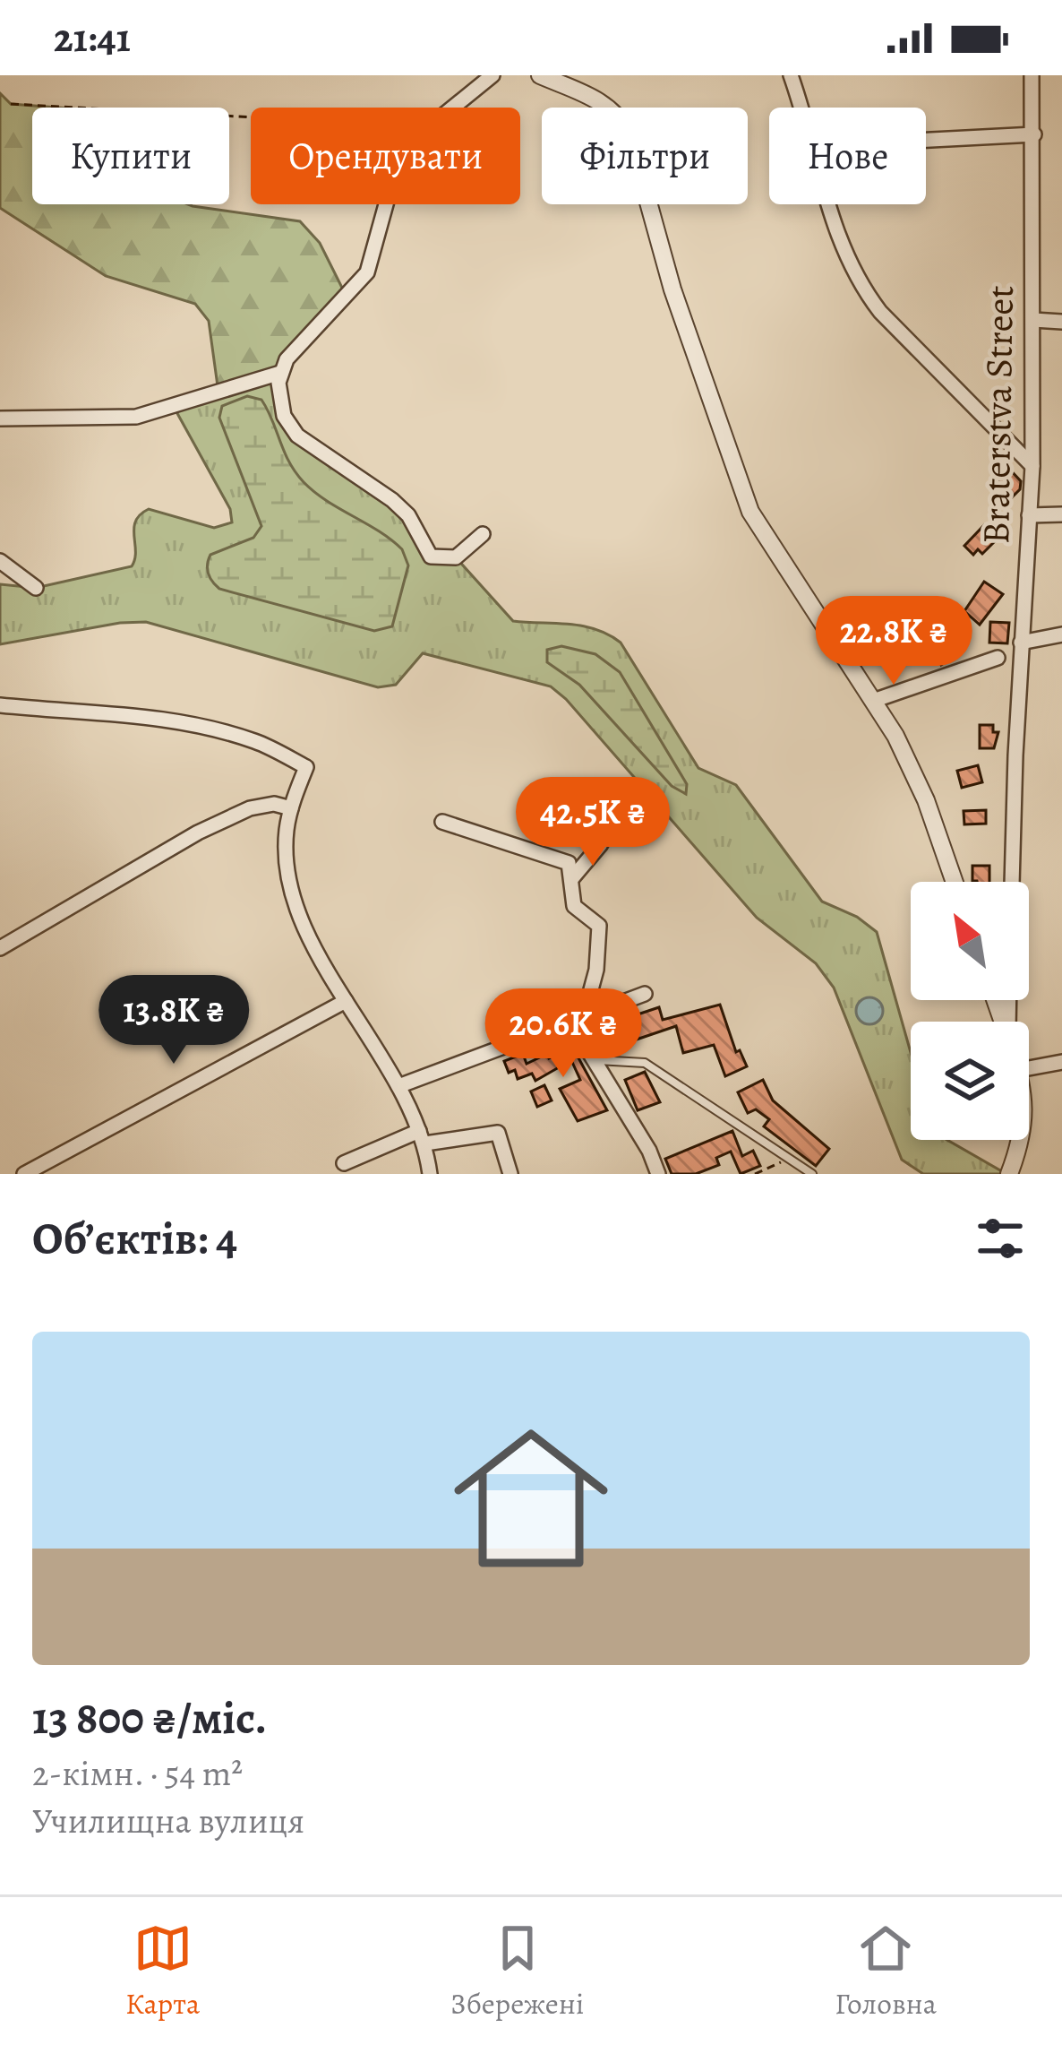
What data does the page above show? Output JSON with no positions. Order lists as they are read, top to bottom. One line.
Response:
{"streets":{"street":["Braterstva Street"]},"north":"top left","page":{"status":"21:41","chip":["Купити","Орендувати","Фільтри","Нове"],"price":["22.8K ₴","42.5K ₴","13.8K ₴","20.6K ₴"],"heading":"Об’єктів: 4","list":[{"name":"13 800 ₴/міс.","note":"2-кімн. · 54 m² · Училищна вулиця"}],"tabs":["Карта","Збережені","Головна"]}}
